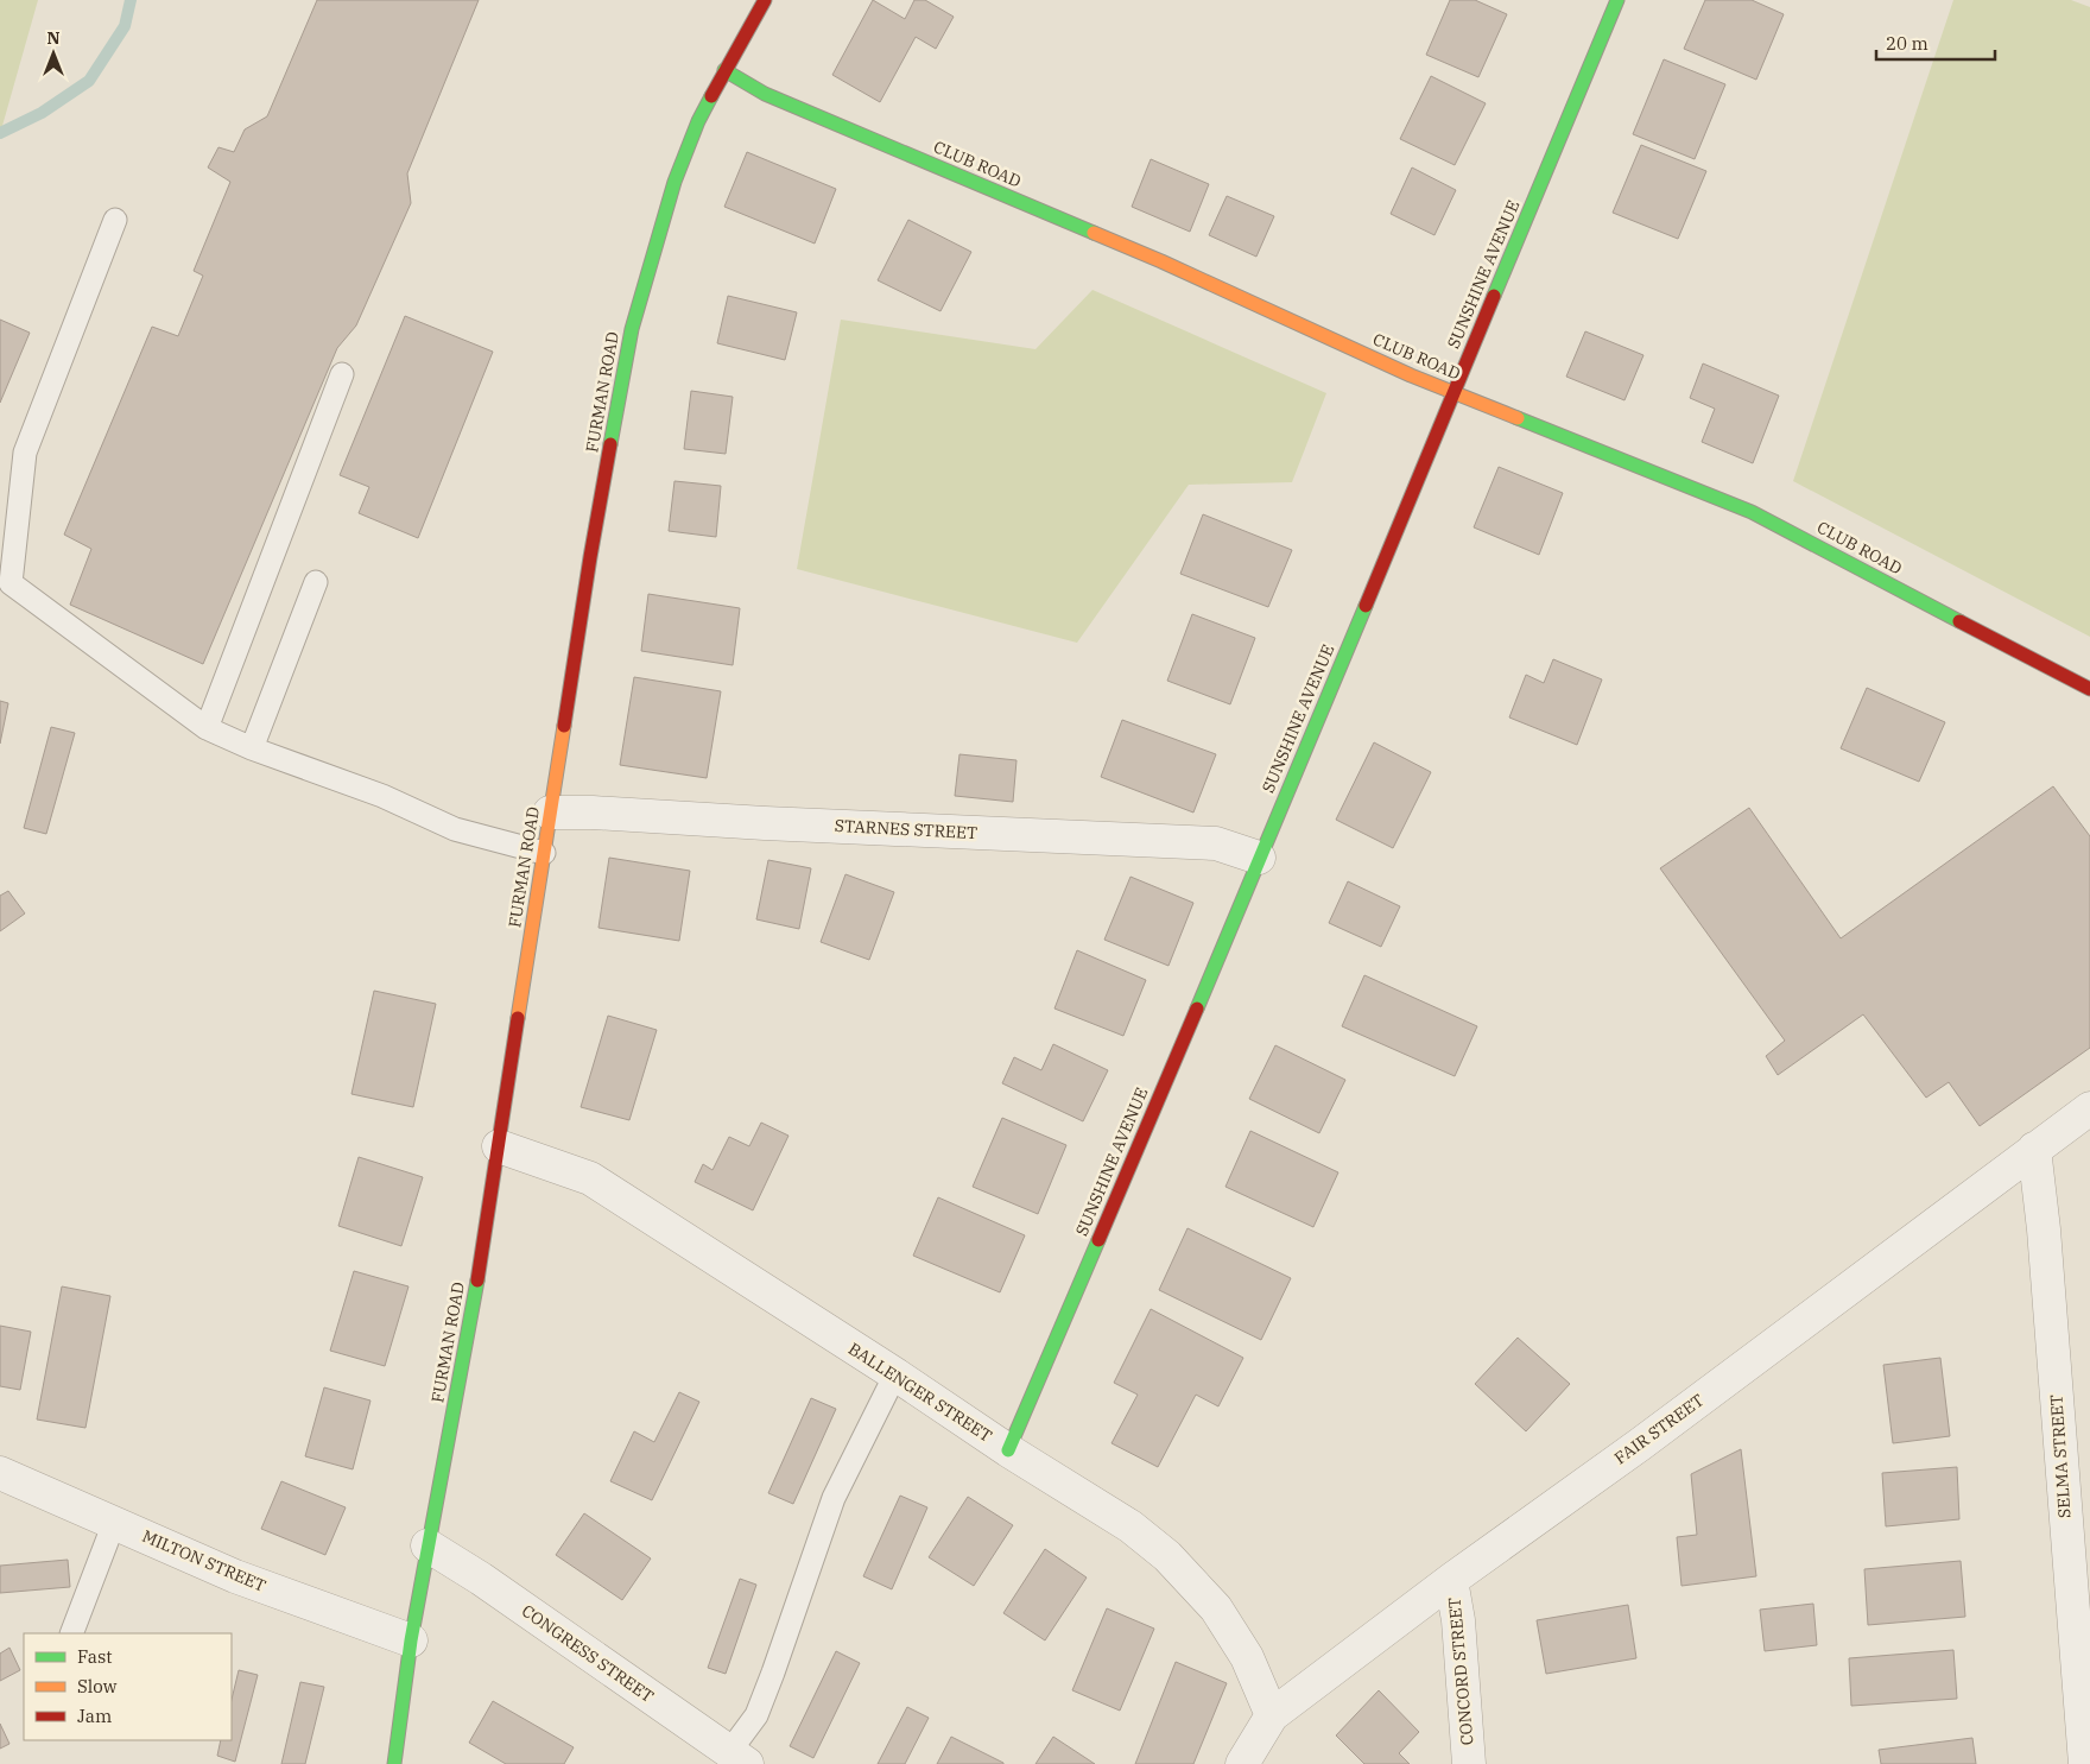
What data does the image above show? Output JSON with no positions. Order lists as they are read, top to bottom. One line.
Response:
{"streets":{"street":["CLUB ROAD","SUNSHINE AVENUE","FURMAN ROAD","STARNES STREET","BALLENGER STREET","FAIR STREET","SELMA STREET","MILTON STREET","CONGRESS STREET","CONCORD STREET"]},"crossings":[["CLUB ROAD","SUNSHINE AVENUE"],["CLUB ROAD","FURMAN ROAD"],["SUNSHINE AVENUE","STARNES STREET"],["SUNSHINE AVENUE","BALLENGER STREET"],["FURMAN ROAD","STARNES STREET"],["FURMAN ROAD","BALLENGER STREET"],["FURMAN ROAD","MILTON STREET"],["FURMAN ROAD","CONGRESS STREET"],["BALLENGER STREET","FAIR STREET"],["FAIR STREET","SELMA STREET"],["FAIR STREET","CONCORD STREET"]],"legend":["Fast","Slow","Jam"],"scale_bar":"20 m","north":"top"}
